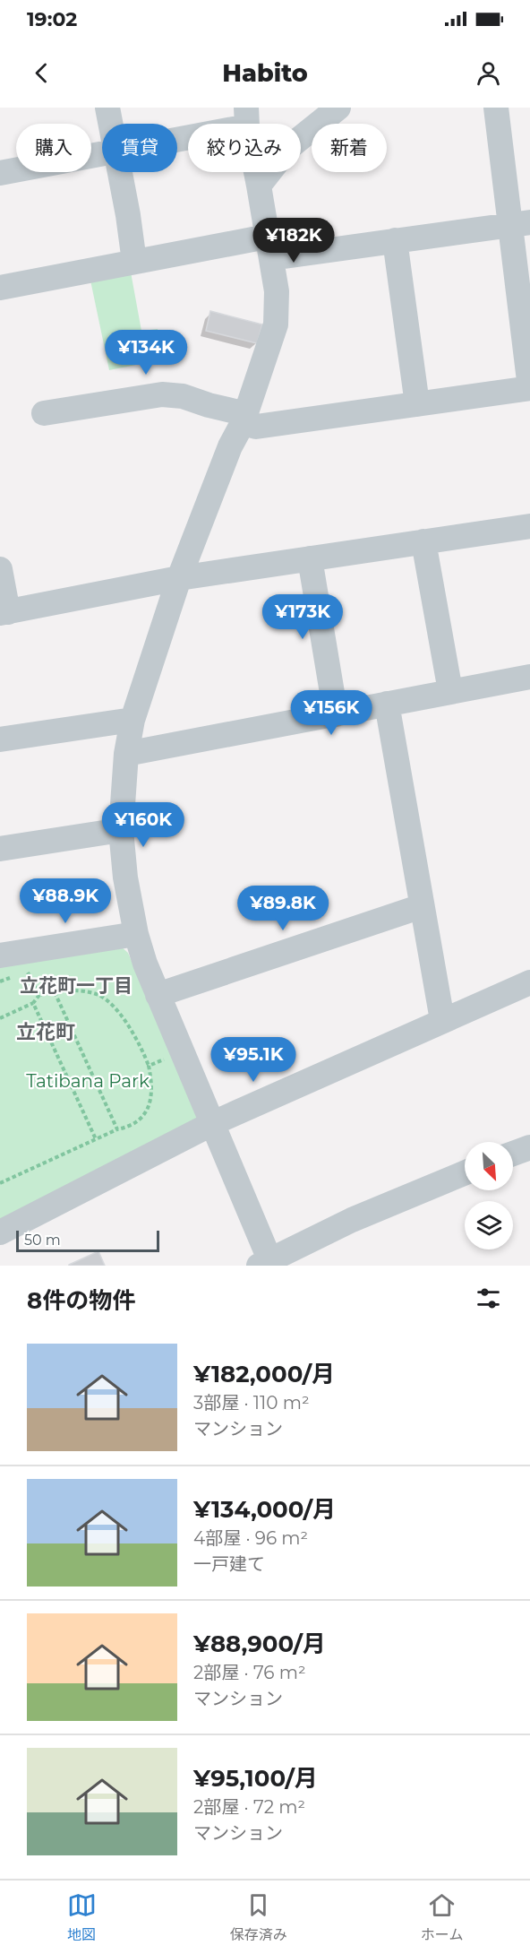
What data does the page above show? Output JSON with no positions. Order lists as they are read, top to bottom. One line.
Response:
{"districts":["立花町一丁目","立花町"],"parks":["Tatibana Park"],"scale_bar":"50 m","north":"bottom right","page":{"status":"19:02","header":"Habito","chip":["購入","賃貸","絞り込み","新着"],"price":["¥182K","¥134K","¥173K","¥156K","¥160K","¥88.9K","¥89.8K","¥95.1K"],"scale":"50 m","heading":"8件の物件","list":[{"name":"¥182,000/月","note":"3部屋 · 110 m² · マンション"},{"name":"¥134,000/月","note":"4部屋 · 96 m² · 一戸建て"},{"name":"¥88,900/月","note":"2部屋 · 76 m² · マンション"},{"name":"¥95,100/月","note":"2部屋 · 72 m² · マンション"}],"tabs":["地図","保存済み","ホーム"]}}
